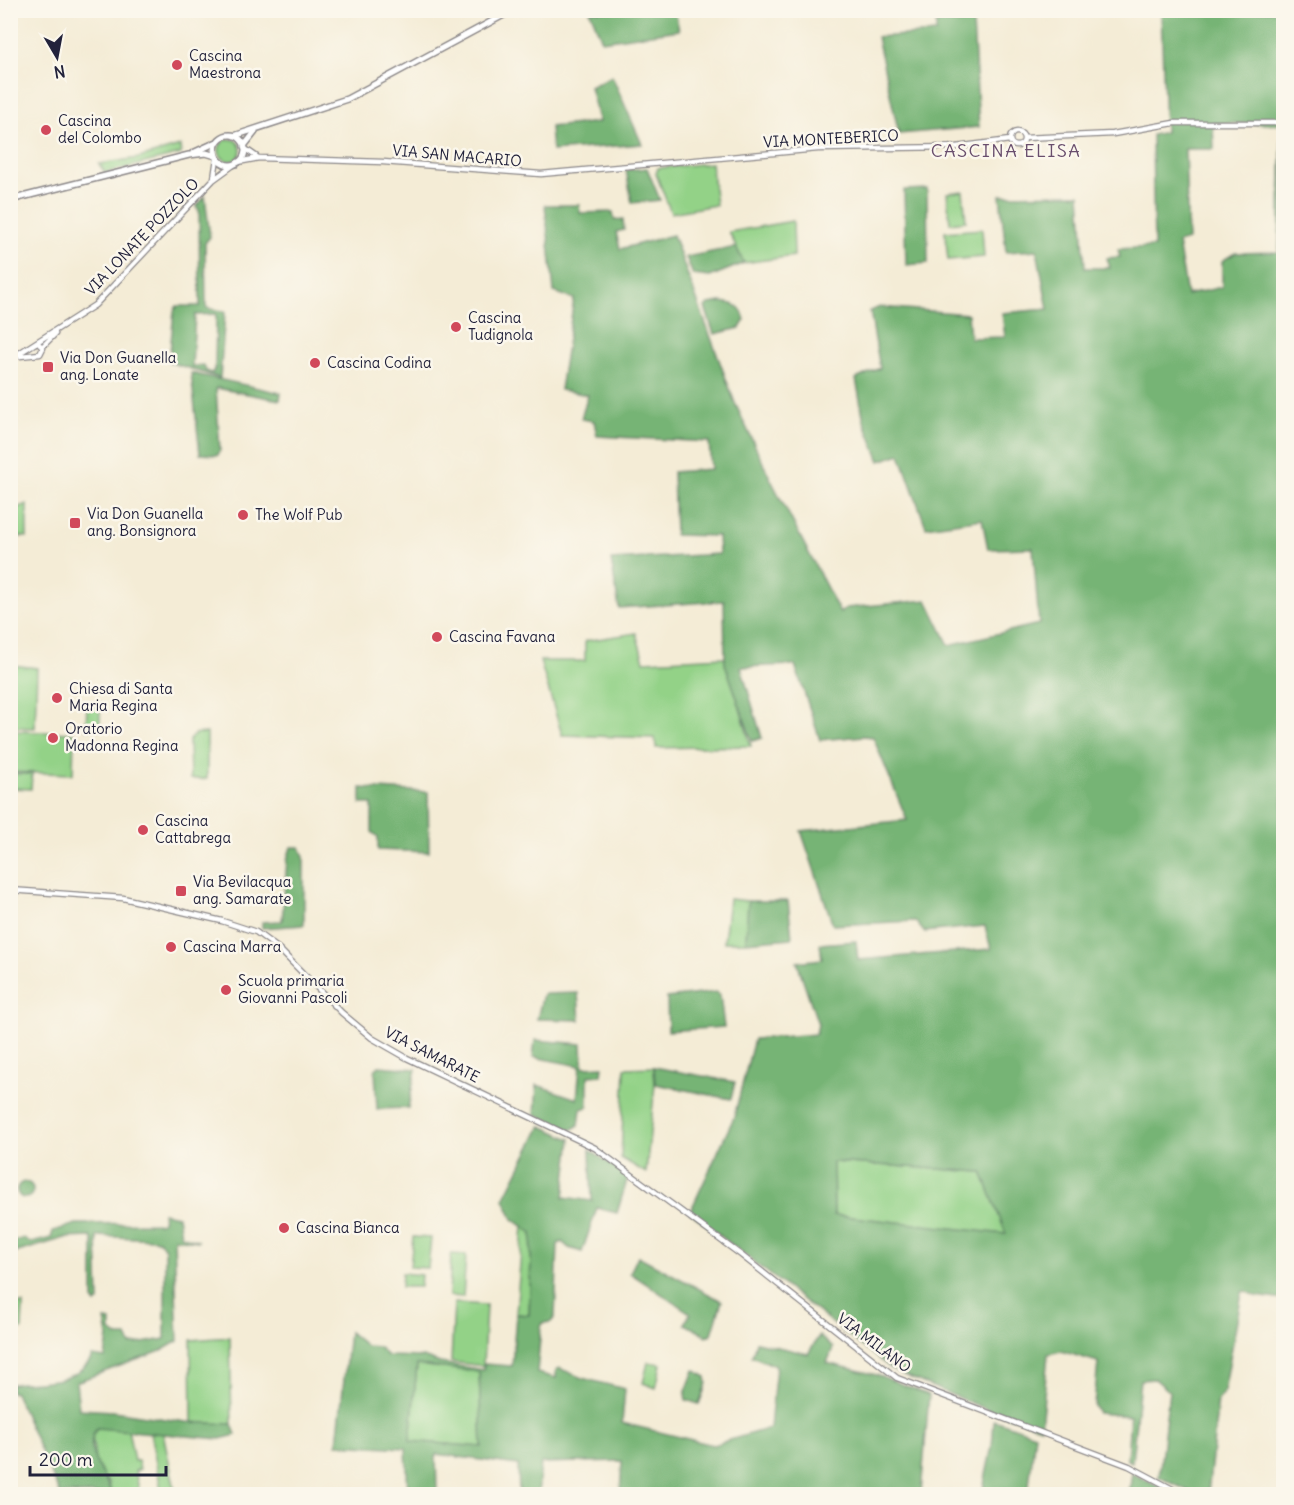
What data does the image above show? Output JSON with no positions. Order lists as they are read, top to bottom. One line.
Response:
{"streets":{"street":["VIA MONTEBERICO","VIA SAN MACARIO","VIA LONATE POZZOLO","VIA SAMARATE","VIA MILANO"]},"crossings":[["VIA MONTEBERICO","VIA SAN MACARIO"],["VIA SAN MACARIO","VIA LONATE POZZOLO"],["VIA SAMARATE","VIA MILANO"]],"districts":["CASCINA ELISA"],"places":{"other":["Cascina Maestrona","Cascina del Colombo","Cascina Tudignola","Cascina Codina","The Wolf Pub","Cascina Favana","Chiesa di Santa Maria Regina","Oratorio Madonna Regina","Cascina Cattabrega","Cascina Marra","Scuola primaria Giovanni Pascoli","Cascina Bianca"],"transit":["Via Don Guanella ang. Lonate","Via Don Guanella ang. Bonsignora","Via Bevilacqua ang. Samarate"]},"scale_bar":"200 m","north":"bottom"}
